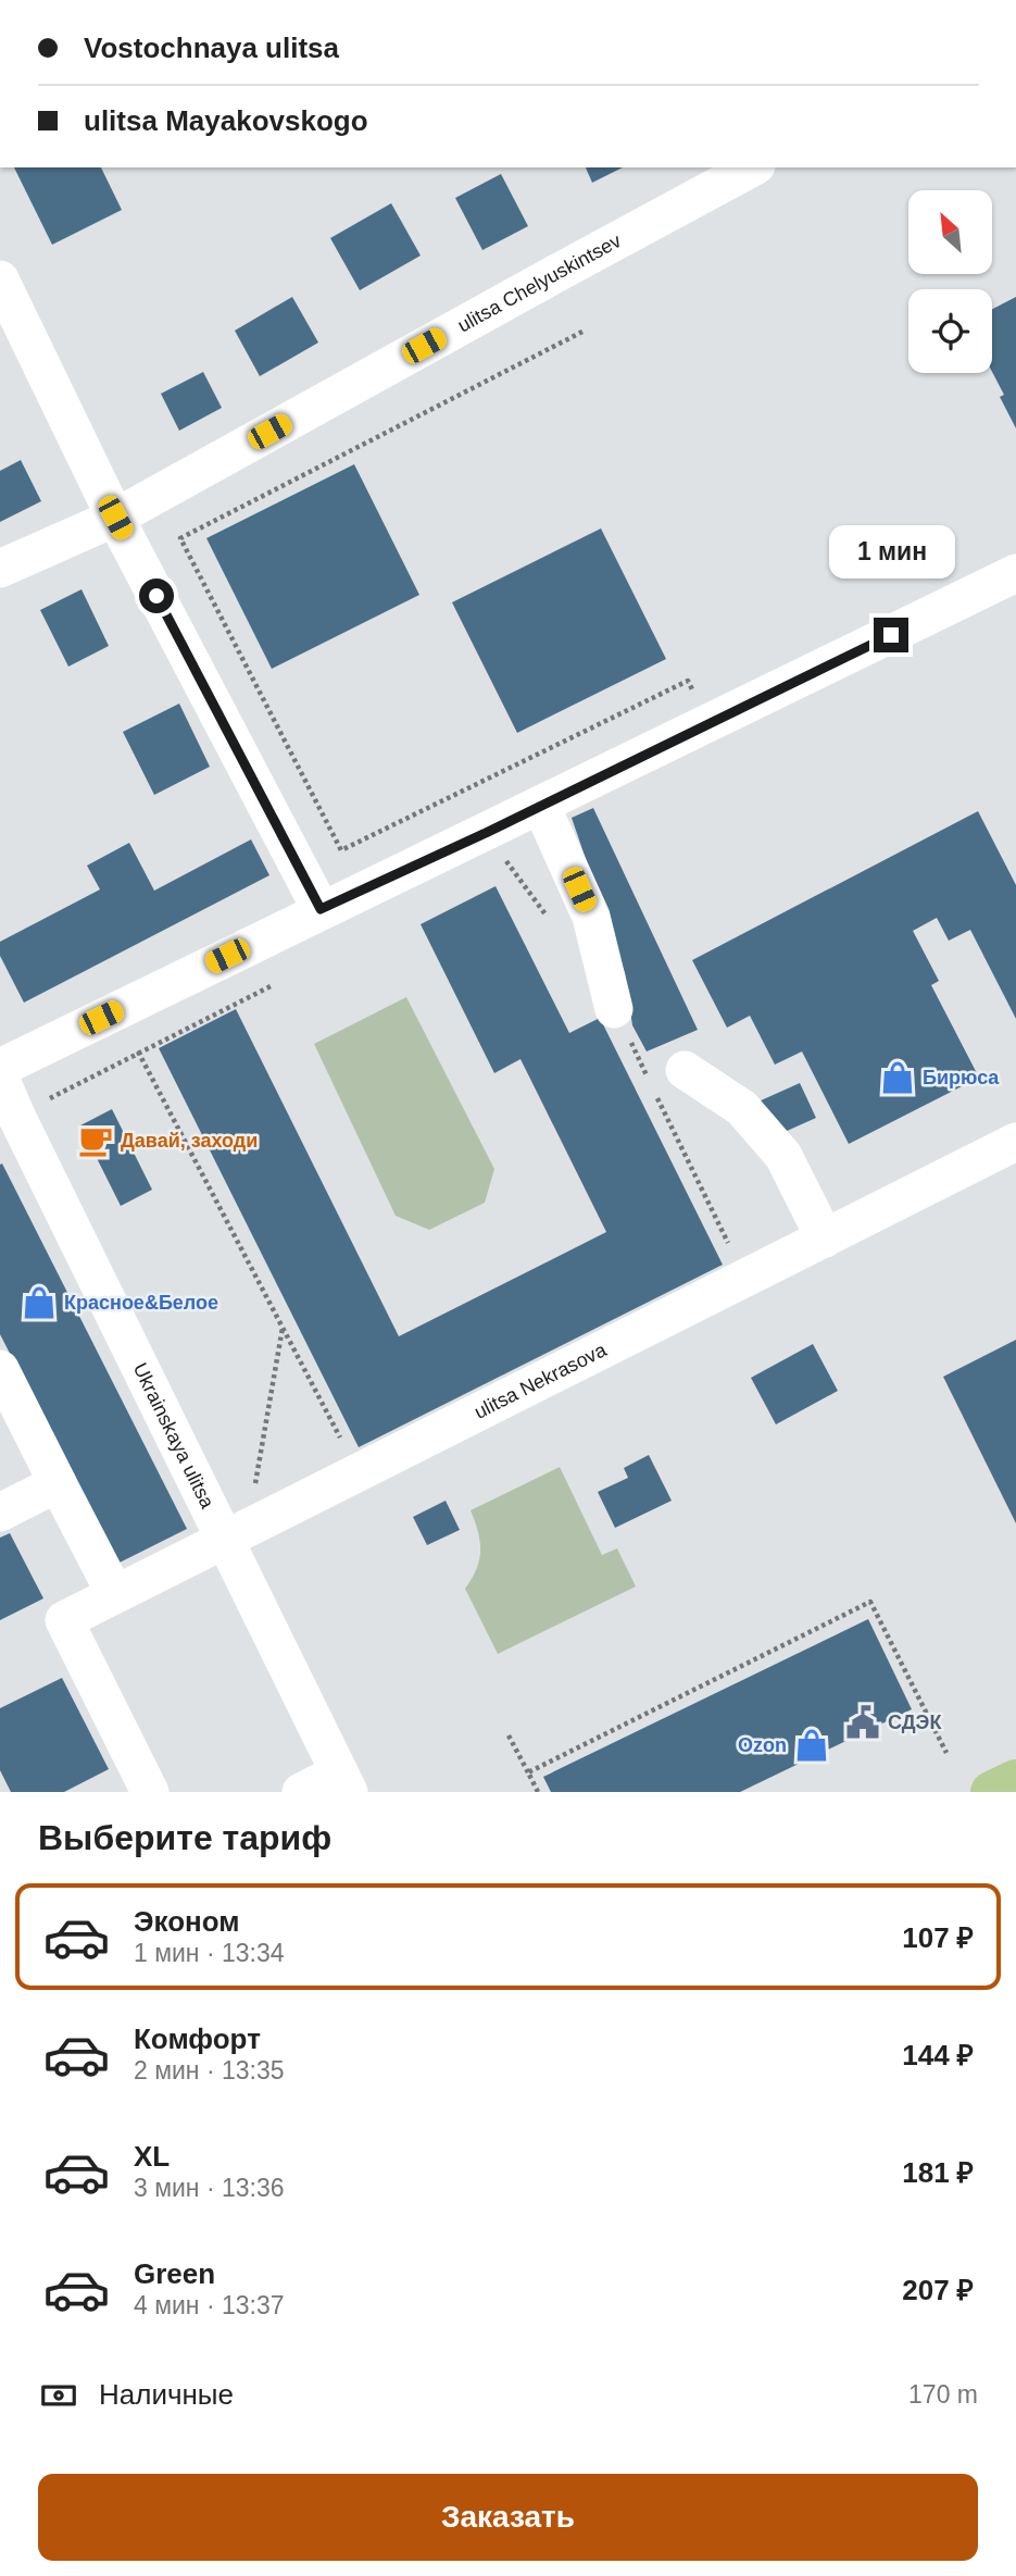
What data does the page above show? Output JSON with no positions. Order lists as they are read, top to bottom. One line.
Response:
{"streets":{"street":["ulitsa Chelyuskintsev","ulitsa Nekrasova","Ukrainskaya ulitsa"]},"crossings":[["ulitsa Nekrasova","Ukrainskaya ulitsa"]],"places":{"shop":["Бирюса","Красное&Белое","Ozon"],"cafe":["Давай, заходи"],"public building":["СДЭК"]},"north":"top left","page":{"banner":["Vostochnaya ulitsa","ulitsa Mayakovskogo"],"bubble":"1 мин","heading":"Выберите тариф","list":[{"name":"Эконом","note":"1 мин · 13:34","value":"107 ₽"},{"name":"Комфорт","note":"2 мин · 13:35","value":"144 ₽"},{"name":"XL","note":"3 мин · 13:36","value":"181 ₽"},{"name":"Green","note":"4 мин · 13:37","value":"207 ₽"}],"pay":["Наличные","170 m"],"buttons":"Заказать"}}
